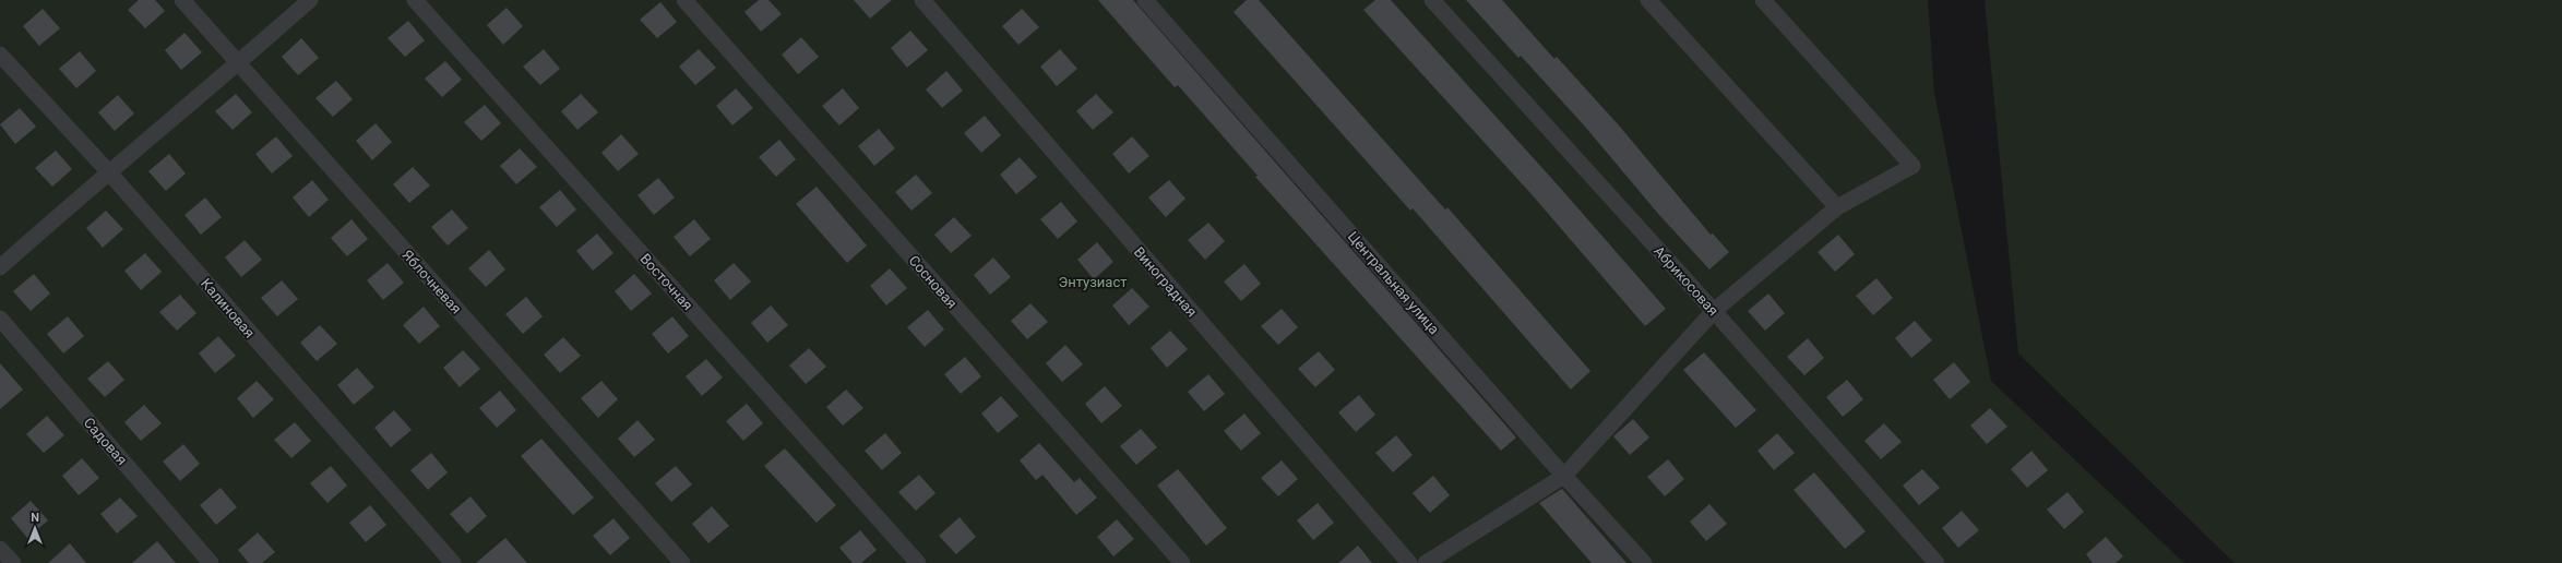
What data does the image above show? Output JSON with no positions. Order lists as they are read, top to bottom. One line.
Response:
{"streets":{"street":["Абрикосовая","Яблочневая","Восточная","Сосновая","Виноградная","Центральная улица","Калиновая","Садовая"]},"parks":["Энтузиаст"],"north":"top"}
